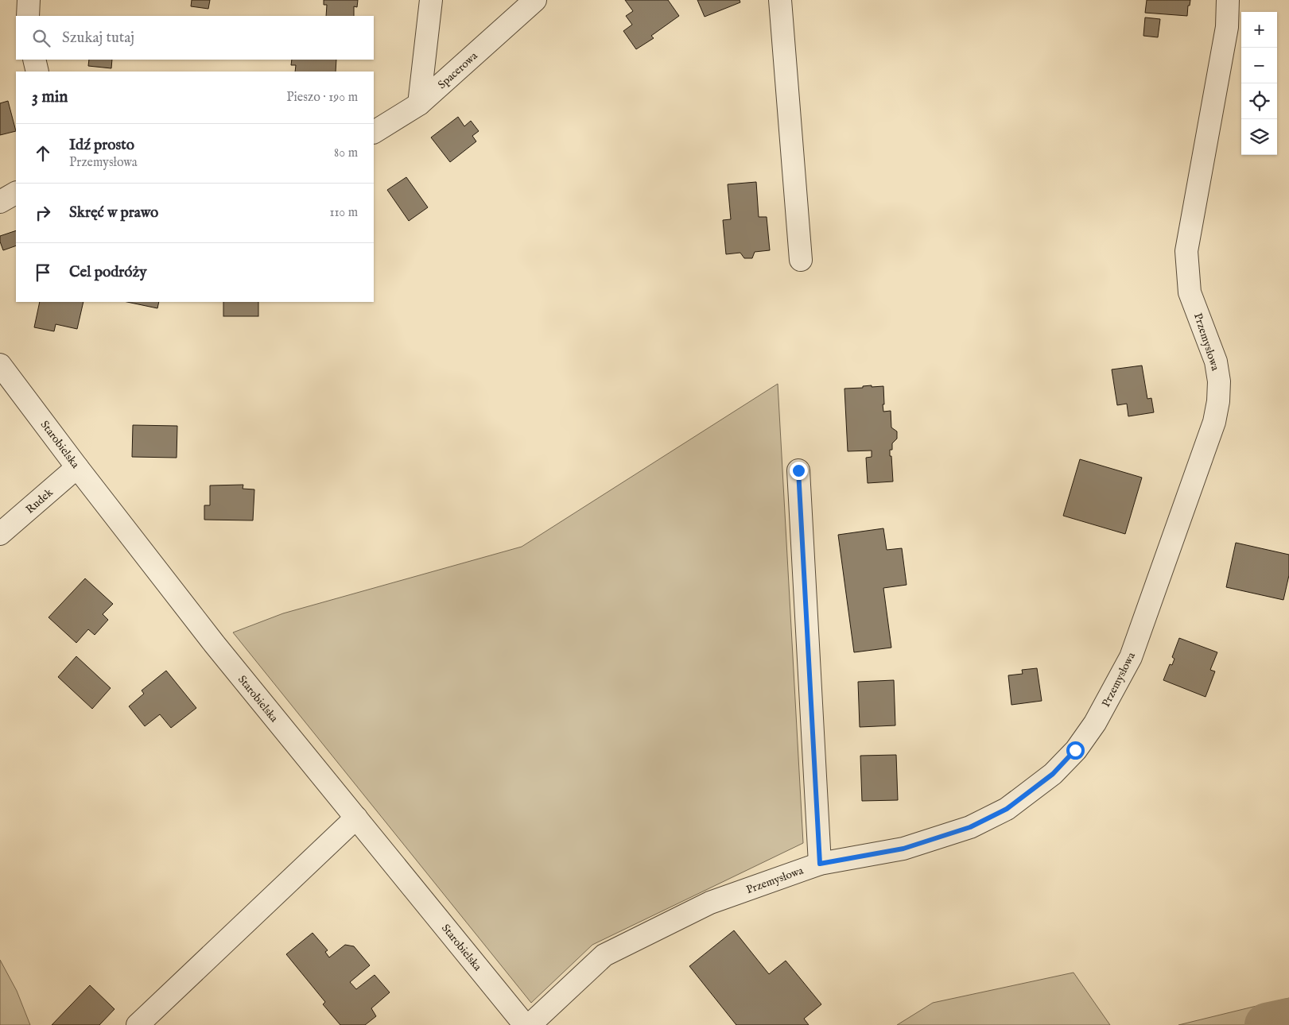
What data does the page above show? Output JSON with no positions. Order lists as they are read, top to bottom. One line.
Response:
{"streets":{"street":["Spacerowa","Przemysłowa","Starobielska","Rudek"]},"crossings":[["Starobielska","Rudek"]],"page":{"map_buttons":["+","−"],"search":"Szukaj tutaj","heading":["3 min","Pieszo · 190 m"],"list":[["Idź prosto","Przemysłowa","80 m"],["Skręć w prawo","110 m"],"Cel podróży"]}}
